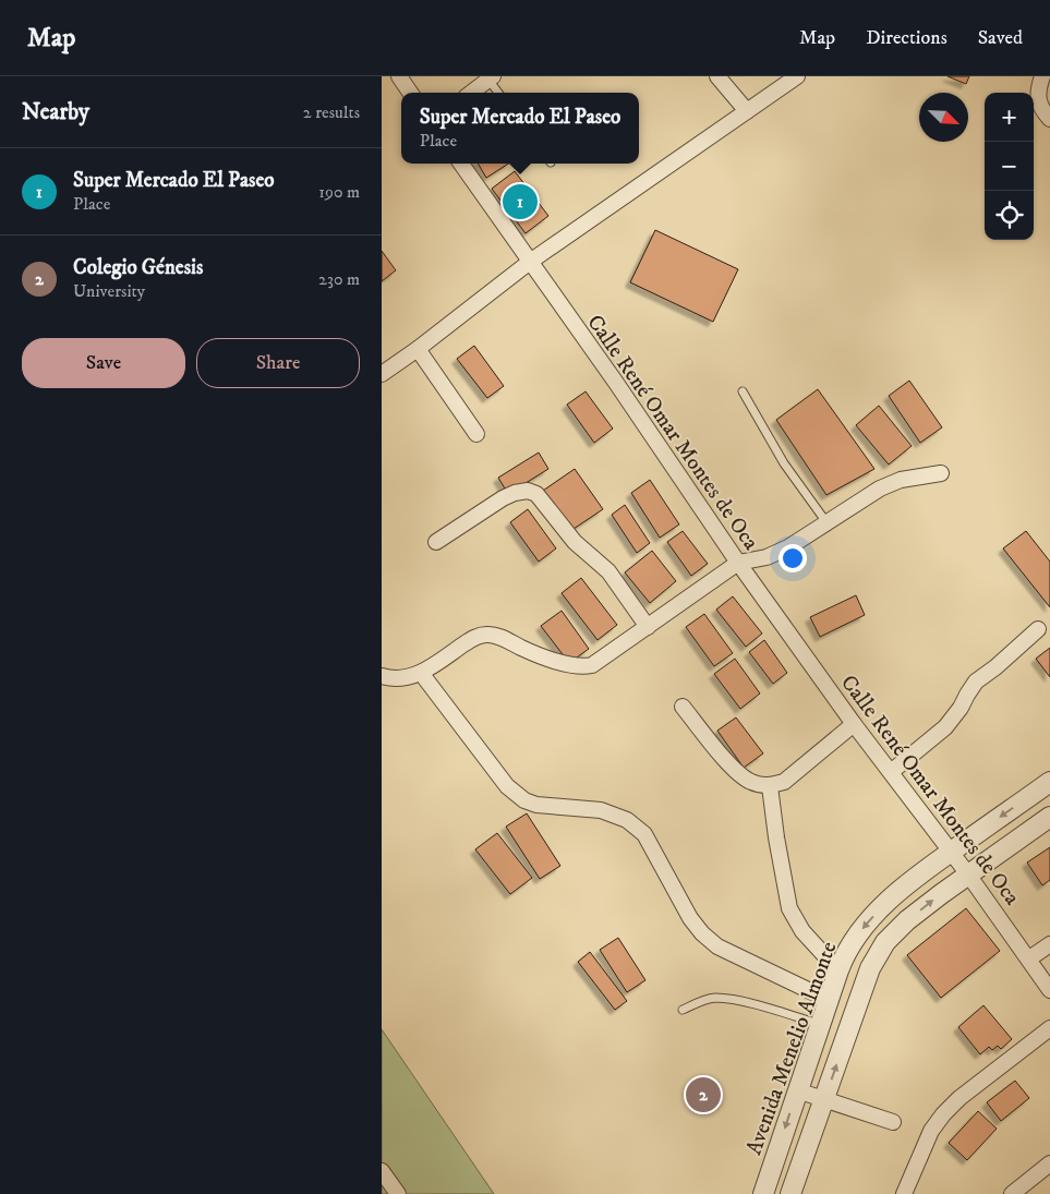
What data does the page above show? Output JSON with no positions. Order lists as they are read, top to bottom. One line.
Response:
{"streets":{"street":["Calle René Omar Montes de Oca","Avenida Menelio Almonte"]},"crossings":[["Calle René Omar Montes de Oca","Avenida Menelio Almonte"]],"north":"bottom right","page":{"header":"Map","nav":["Map","Directions","Saved"],"heading":["Nearby","2 results"],"map_buttons":["+","−"],"popup":["Super Mercado El Paseo","Place"],"list":[{"mark":"1","name":"Super Mercado El Paseo","note":"Place","value":"190 m"},{"mark":"2","name":"Colegio Génesis","note":"University","value":"230 m"}],"pins":["1","2"],"buttons":["Save","Share"]}}
